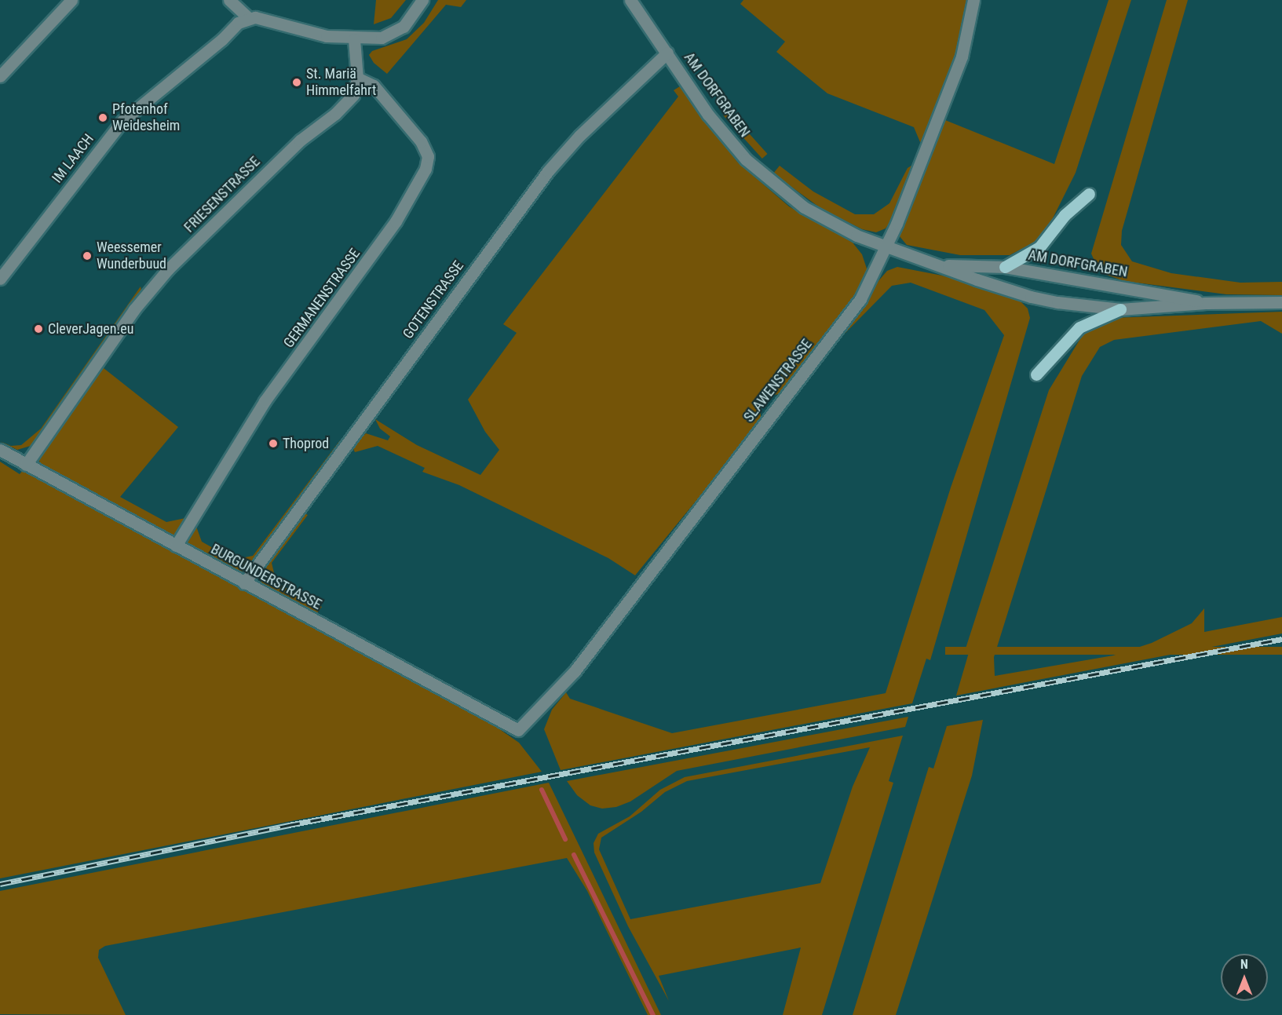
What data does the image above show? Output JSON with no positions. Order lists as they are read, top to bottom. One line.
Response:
{"streets":{"street":["AM DORFGRABEN","IM LAACH","FRIESENSTRASSE","GERMANENSTRASSE","GOTENSTRASSE","SLAWENSTRASSE","BURGUNDERSTRASSE"]},"crossings":[["AM DORFGRABEN","GOTENSTRASSE"],["AM DORFGRABEN","SLAWENSTRASSE"],["FRIESENSTRASSE","GERMANENSTRASSE"],["FRIESENSTRASSE","BURGUNDERSTRASSE"],["GERMANENSTRASSE","BURGUNDERSTRASSE"],["GOTENSTRASSE","BURGUNDERSTRASSE"],["SLAWENSTRASSE","BURGUNDERSTRASSE"]],"places":["St. Mariä Himmelfahrt","Pfotenhof Weidesheim","Weessemer Wunderbuud","CleverJagen.eu","Thoprod"],"north":"top"}
